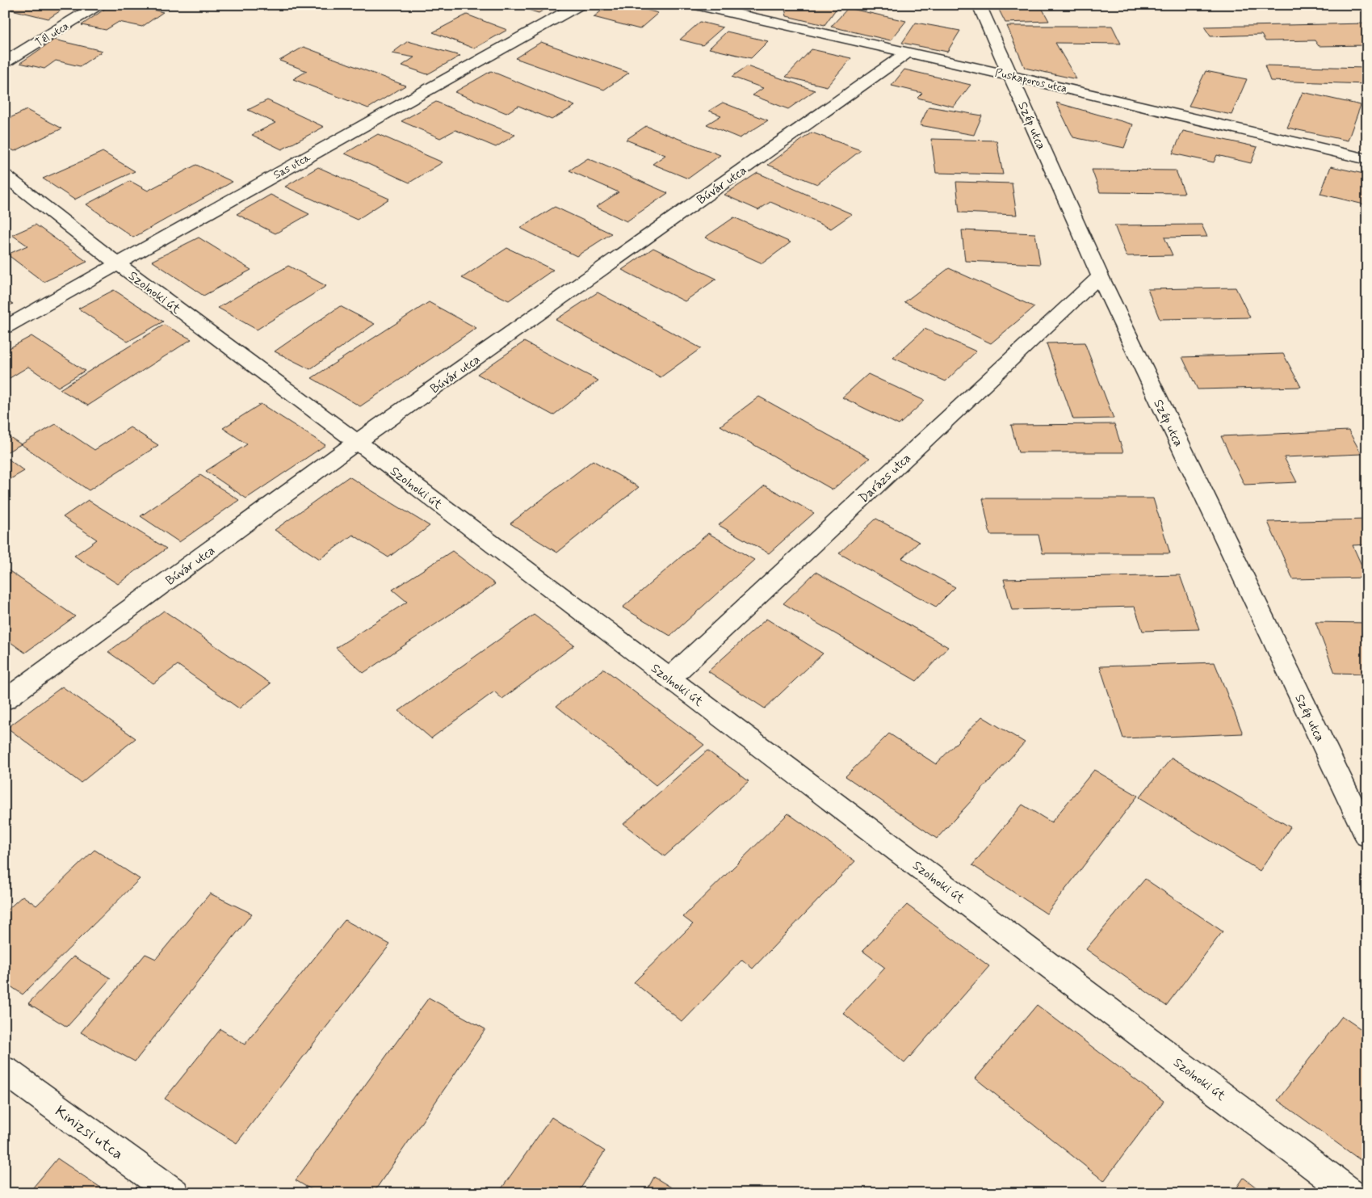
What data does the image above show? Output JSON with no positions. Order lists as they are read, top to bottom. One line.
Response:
{"streets":{"street":["Tél utca","Puskaporos utca","Szép utca","Sas utca","Búvár utca","Szolnoki út","Darázs utca","Kinizsi utca"]},"crossings":[["Puskaporos utca","Szép utca"],["Puskaporos utca","Búvár utca"],["Szép utca","Darázs utca"],["Sas utca","Szolnoki út"],["Búvár utca","Szolnoki út"],["Szolnoki út","Darázs utca"]]}
